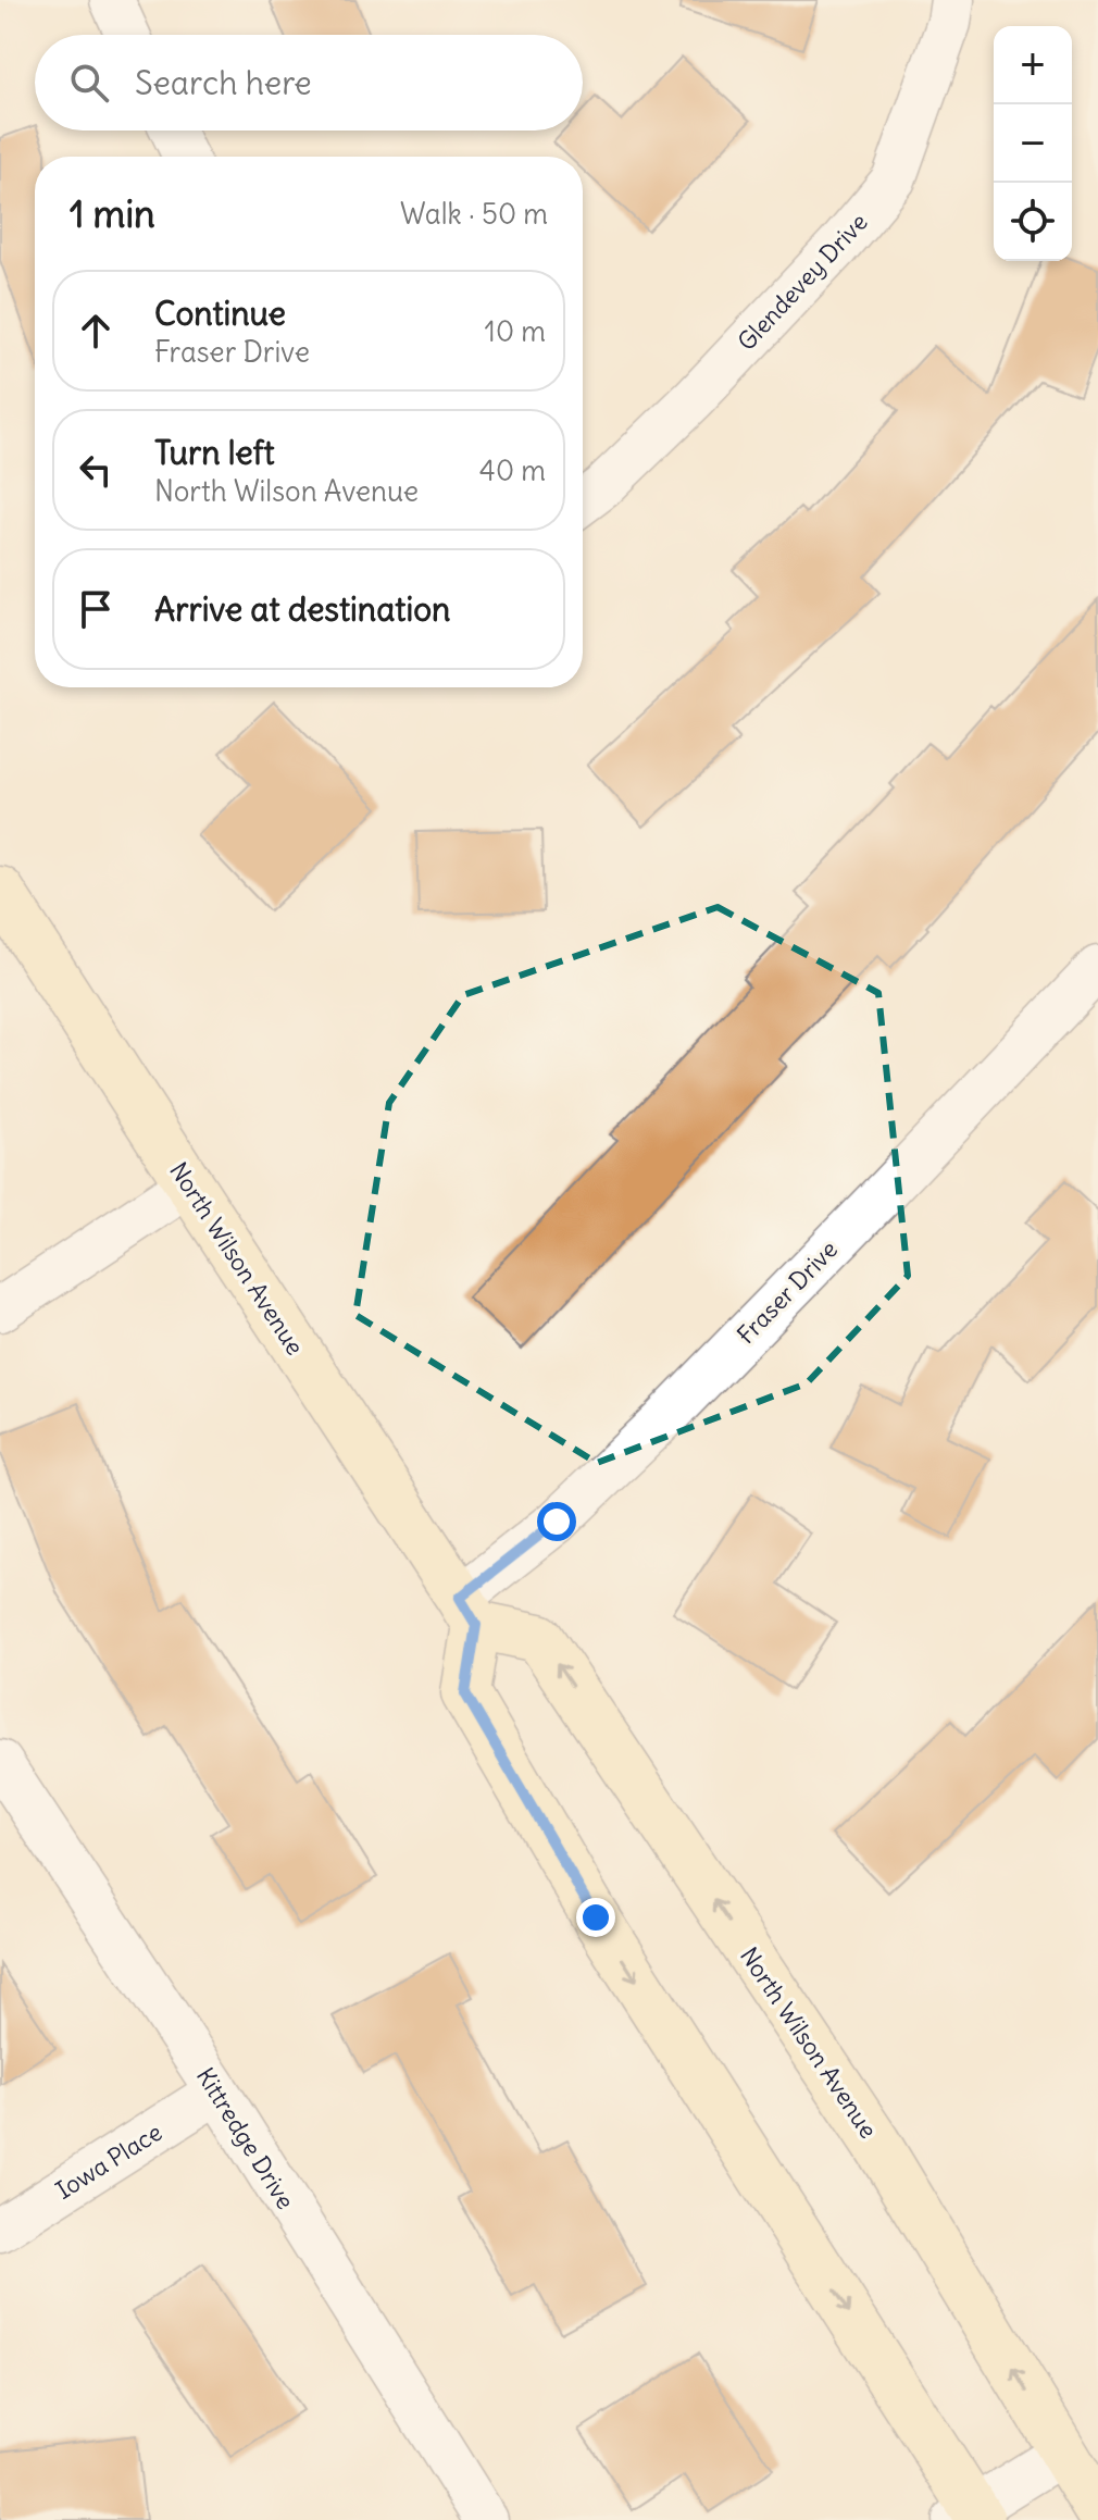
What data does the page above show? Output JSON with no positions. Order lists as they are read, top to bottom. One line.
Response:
{"streets":{"main road":["North Wilson Avenue"],"street":["Glendevey Drive","Fraser Drive","Kittredge Drive","Iowa Place"]},"crossings":[["North Wilson Avenue","Fraser Drive"],["Kittredge Drive","Iowa Place"]],"page":{"map_buttons":["+","−"],"search":"Search here","heading":["1 min","Walk · 50 m"],"list":[["Continue","Fraser Drive","10 m"],["Turn left","North Wilson Avenue","40 m"],"Arrive at destination"]}}
